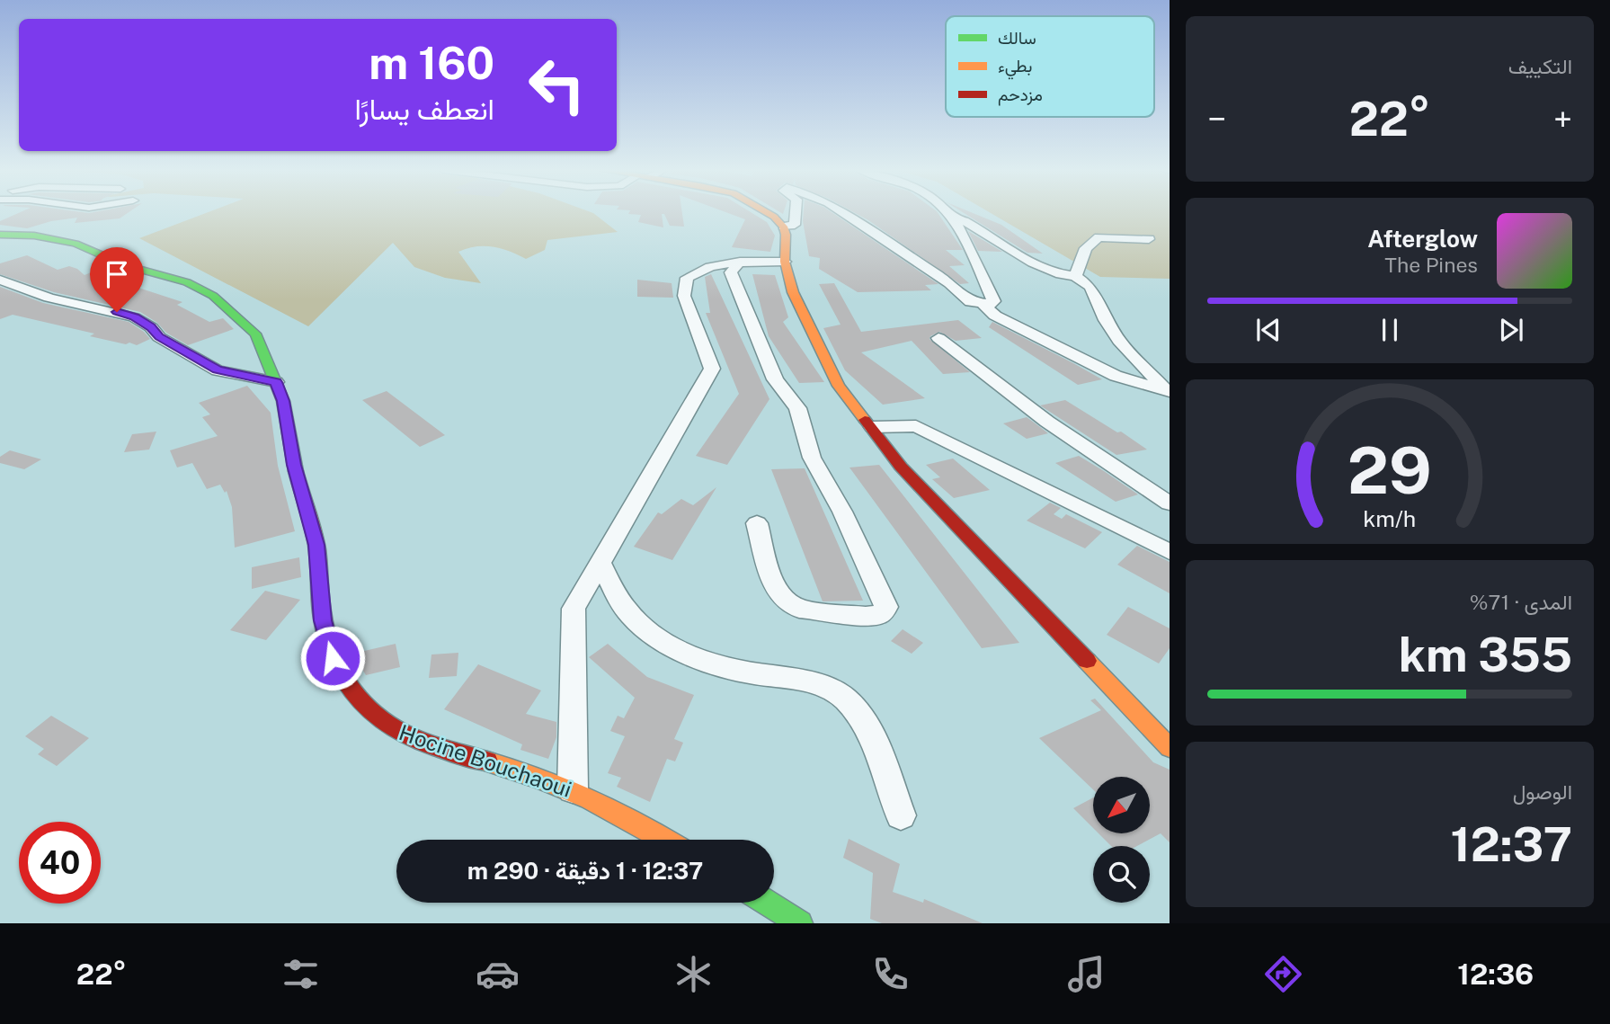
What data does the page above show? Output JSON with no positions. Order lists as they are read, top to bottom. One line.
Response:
{"streets":{"street":["Hocine Bouchaoui"]},"legend":["سالك","بطيء","مزدحم"],"north":"bottom left","page":{"tile":["التكييف",["المدى · 71%","355 km"],["الوصول","12:37"]],"turn":["160 m","انعطف يسارًا"],"heat":["−","22°","+"],"song":["Afterglow","The Pines"],"limit":"40","trip":"12:37 · 1 دقيقة · 290 m","tabs":["12:36","22°"],"gauge":["29","km/h"]}}
